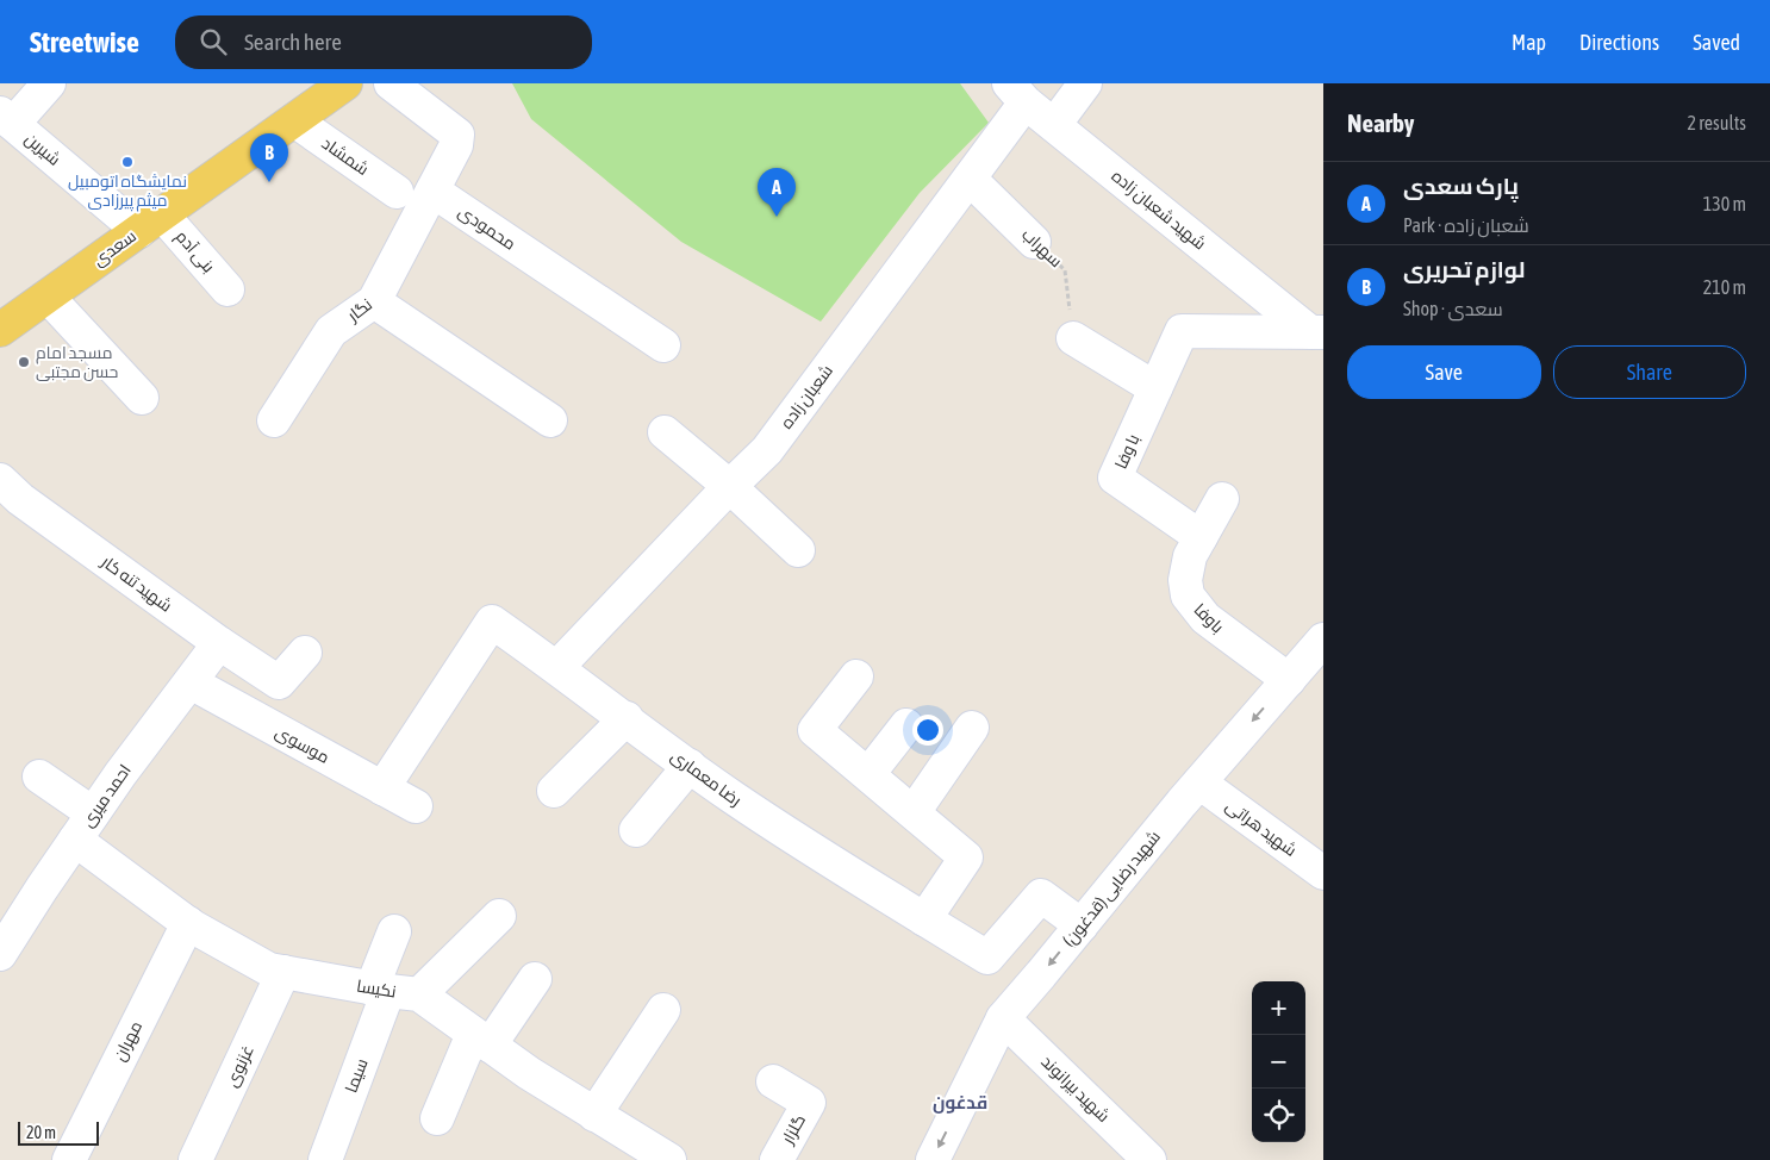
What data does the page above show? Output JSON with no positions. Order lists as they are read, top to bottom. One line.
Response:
{"streets":{"main road":["سعدی"],"street":["شیرین","شمشاد","شهید شعبان زاده","محمودی","سهراب","بنی آدم","نگار","شعبان زاده","با وفا","شهید تنه کار","باوفا","موسوی","رضا معماری","احمد میری","شهید هراتی","(قدغون) شهید رضایی","نکیسا","مهران","غزنوی","سیما","شهید بیرانوند","گلزار"]},"crossings":[["شیرین","سعدی"],["شیرین","بنی آدم"],["شمشاد","سعدی"],["شهید شعبان زاده","شعبان زاده"],["شهید شعبان زاده","با وفا"],["محمودی","نگار"],["سعدی","بنی آدم"],["سهراب","شعبان زاده"],["شعبان زاده","رضا معماری"],["با وفا","باوفا"],["شهید تنه کار","احمد میری"],["باوفا","(قدغون) شهید رضایی"],["موسوی","رضا معماری"],["موسوی","احمد میری"],["رضا معماری","(قدغون) شهید رضایی"],["احمد میری","نکیسا"],["شهید هراتی","(قدغون) شهید رضایی"],["(قدغون) شهید رضایی","شهید بیرانوند"],["نکیسا","مهران"],["نکیسا","غزنوی"],["نکیسا","سیما"]],"one_way":["(قدغون) شهید رضایی"],"districts":["قدغون"],"places":["نمایشگاه اتومبیل میثم پیرزادی","مسجد امام حسن مجتبی"],"scale_bar":"20 m","page":{"header":"Streetwise","search":"Search here","nav":["Map","Directions","Saved"],"heading":["Nearby","2 results"],"pins":["B","A"],"list":[{"mark":"A","name":"پارک سعدی","note":"Park · شعبان زاده","value":"130 m"},{"mark":"B","name":"لوازم تحریری","note":"Shop · سعدی","value":"210 m"}],"buttons":["Save","Share"],"map_buttons":["+","−"],"scale":"20 m"}}
